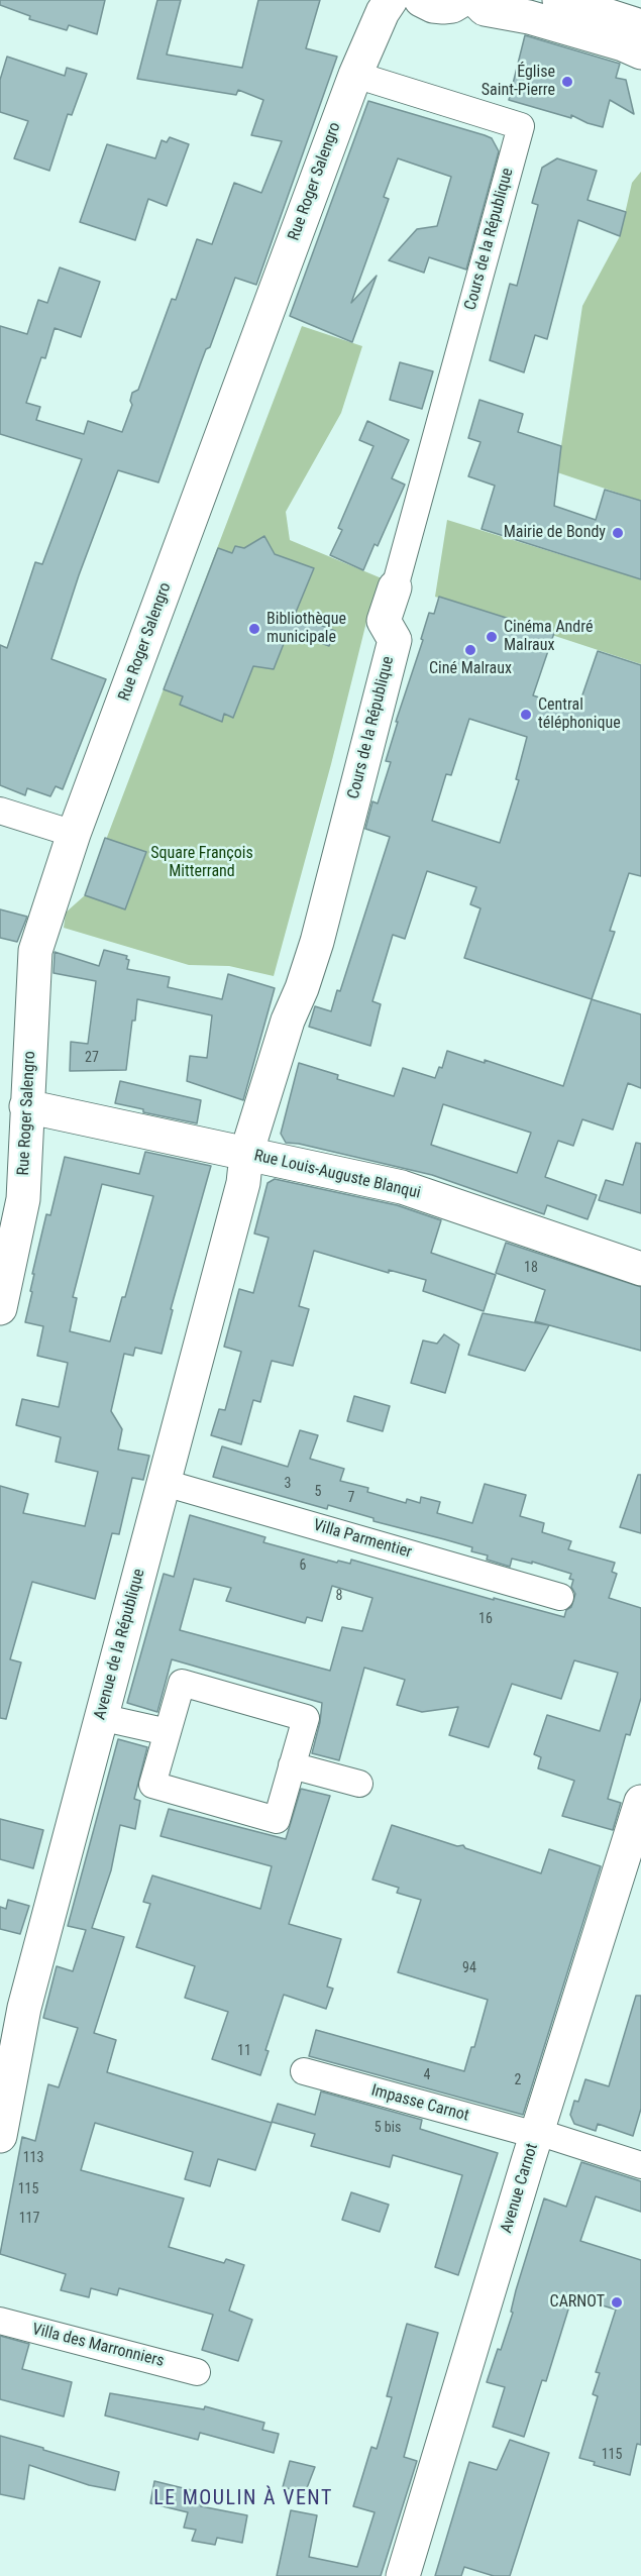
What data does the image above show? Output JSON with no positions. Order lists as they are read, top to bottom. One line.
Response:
{"streets":{"street":["Rue Roger Salengro","Cours de la République","Rue Louis-Auguste Blanqui","Villa Parmentier","Avenue de la République","Impasse Carnot","Avenue Carnot","Villa des Marronniers"]},"crossings":[["Rue Roger Salengro","Cours de la République"],["Rue Roger Salengro","Rue Louis-Auguste Blanqui"],["Cours de la République","Rue Louis-Auguste Blanqui"],["Cours de la République","Avenue de la République"],["Rue Louis-Auguste Blanqui","Avenue de la République"],["Villa Parmentier","Avenue de la République"],["Impasse Carnot","Avenue Carnot"]],"districts":["LE MOULIN À VENT"],"parks":["Square François Mitterrand"],"places":["Église Saint-Pierre","Mairie de Bondy","Bibliothèque municipale","Cinéma André Malraux","Ciné Malraux","Central téléphonique","CARNOT"],"house_numbers":["27","18","3","5","7","6","8","16","94","11","4","2","5 bis","113","115","117","115"]}
